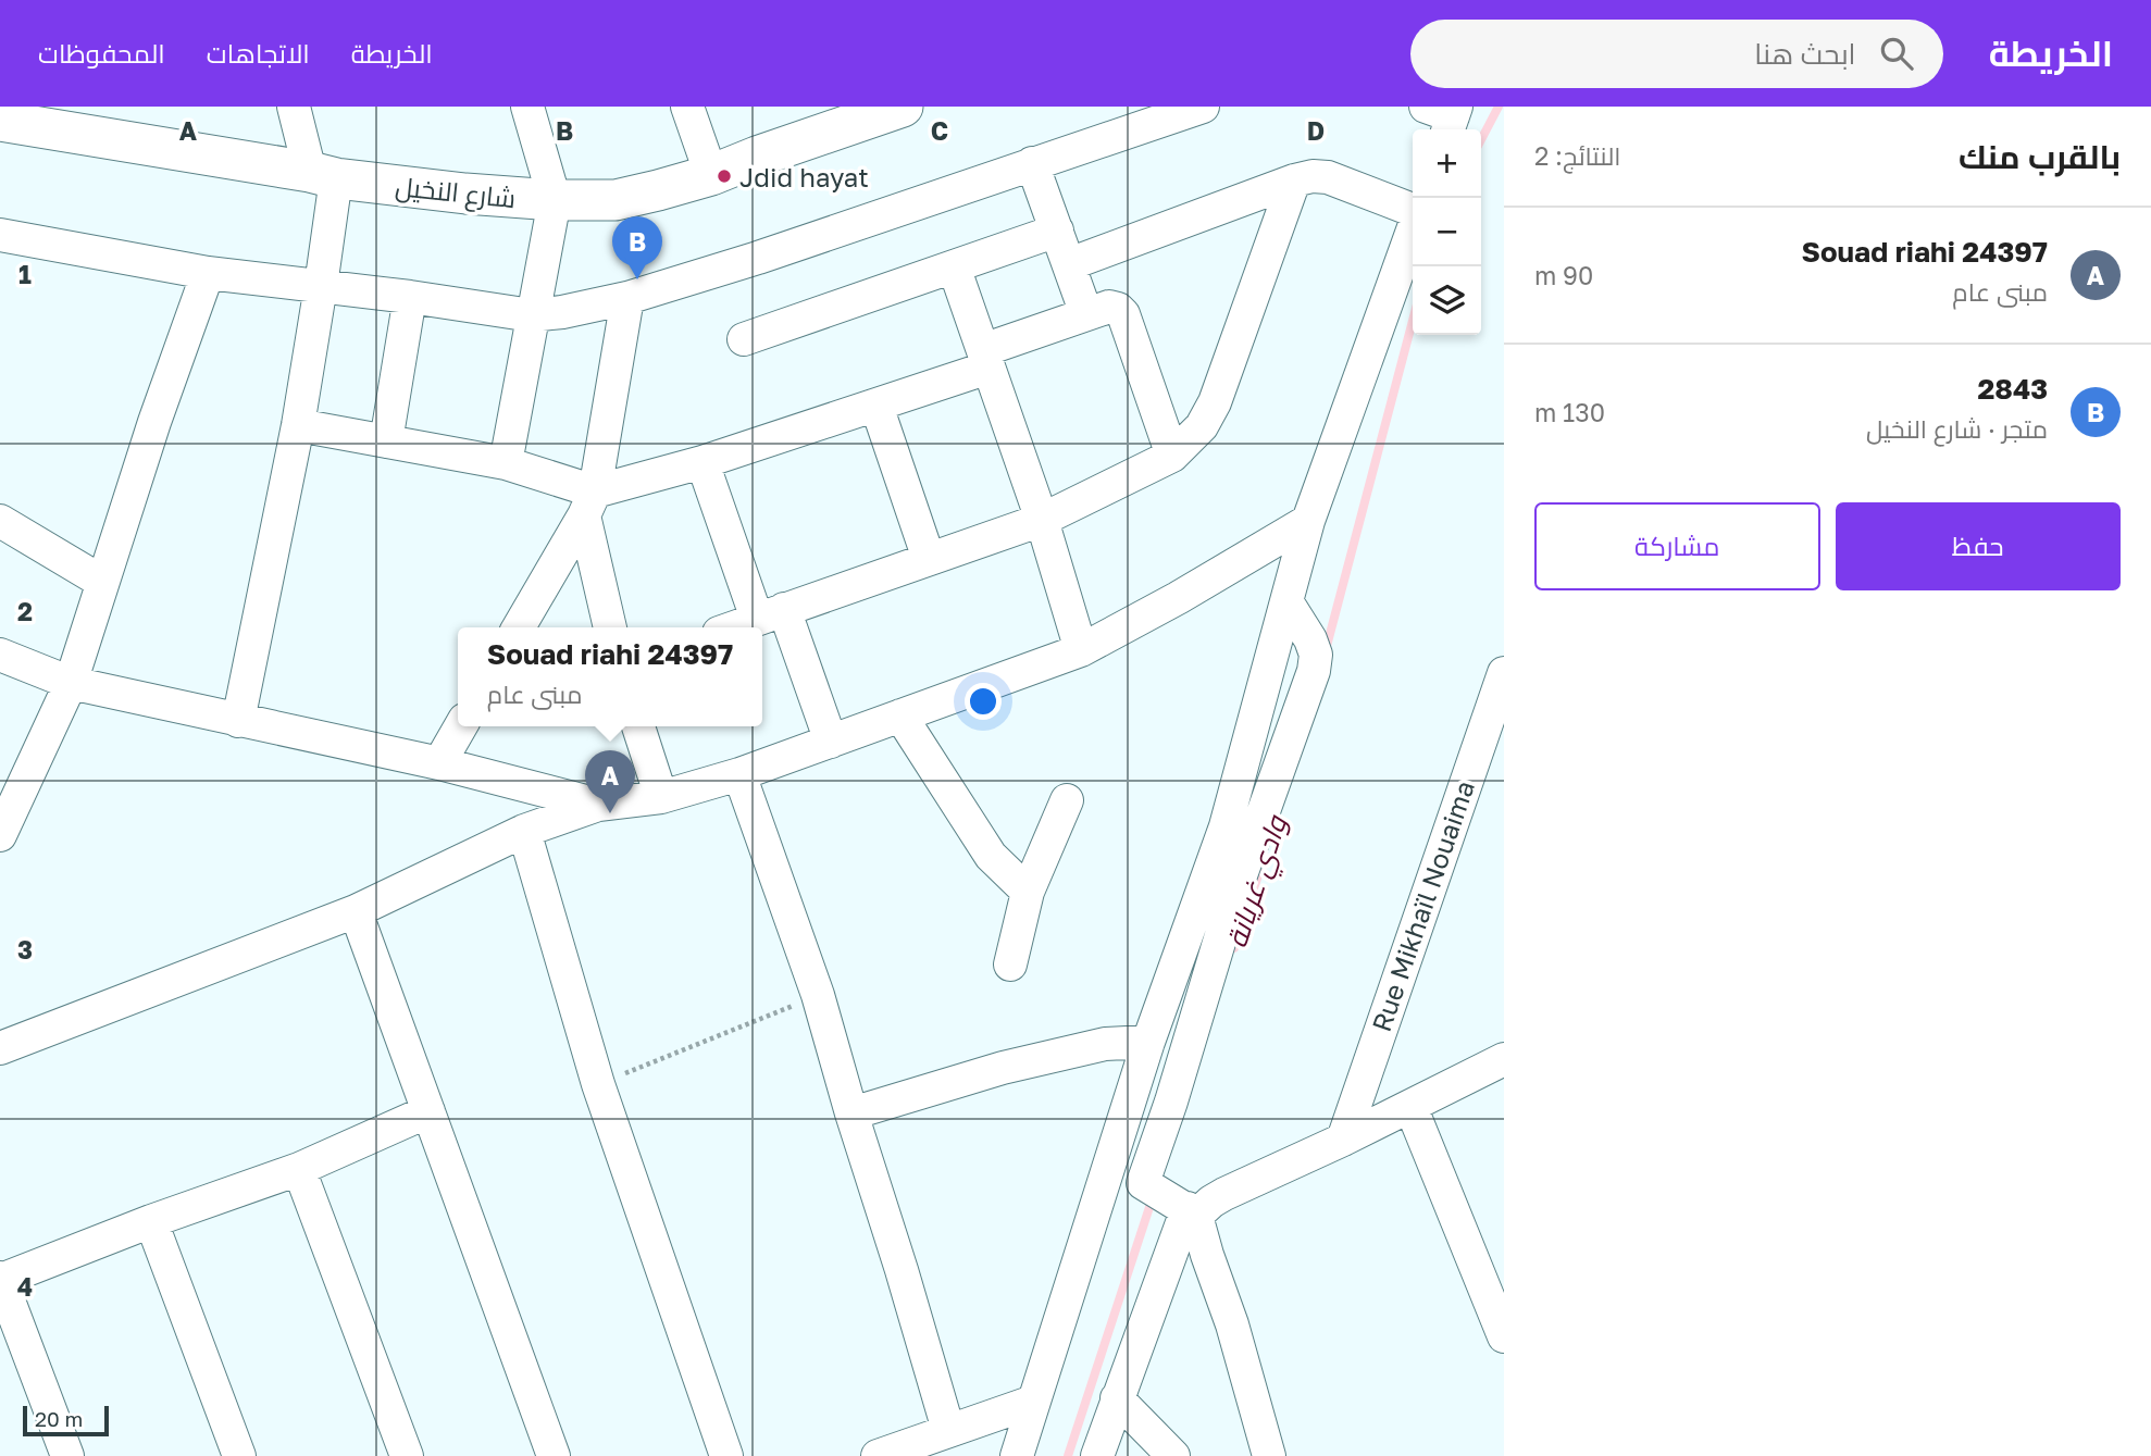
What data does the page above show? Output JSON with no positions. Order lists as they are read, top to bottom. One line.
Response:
{"streets":{"main road":["شارع النخيل"],"street":["Rue Mikhaïl Nouaima"]},"water":["وادي غريانة"],"places":["Jdid hayat"],"scale_bar":"20 m","page":{"header":"الخريطة","search":"ابحث هنا","nav":["الخريطة","الاتجاهات","المحفوظات"],"heading":["بالقرب منك","النتائج: 2"],"map_buttons":["+","−"],"list":[{"mark":"A","name":"Souad riahi 24397","note":"مبنى عام","value":"90 m"},{"mark":"B","name":"2843","note":"متجر · شارع النخيل","value":"130 m"}],"pins":["B","A"],"buttons":["حفظ","مشاركة"],"popup":["Souad riahi 24397","مبنى عام"],"scale":"20 m"},"grid":{"columns":["A","B","C","D"],"rows":["1","2","3","4"]}}
